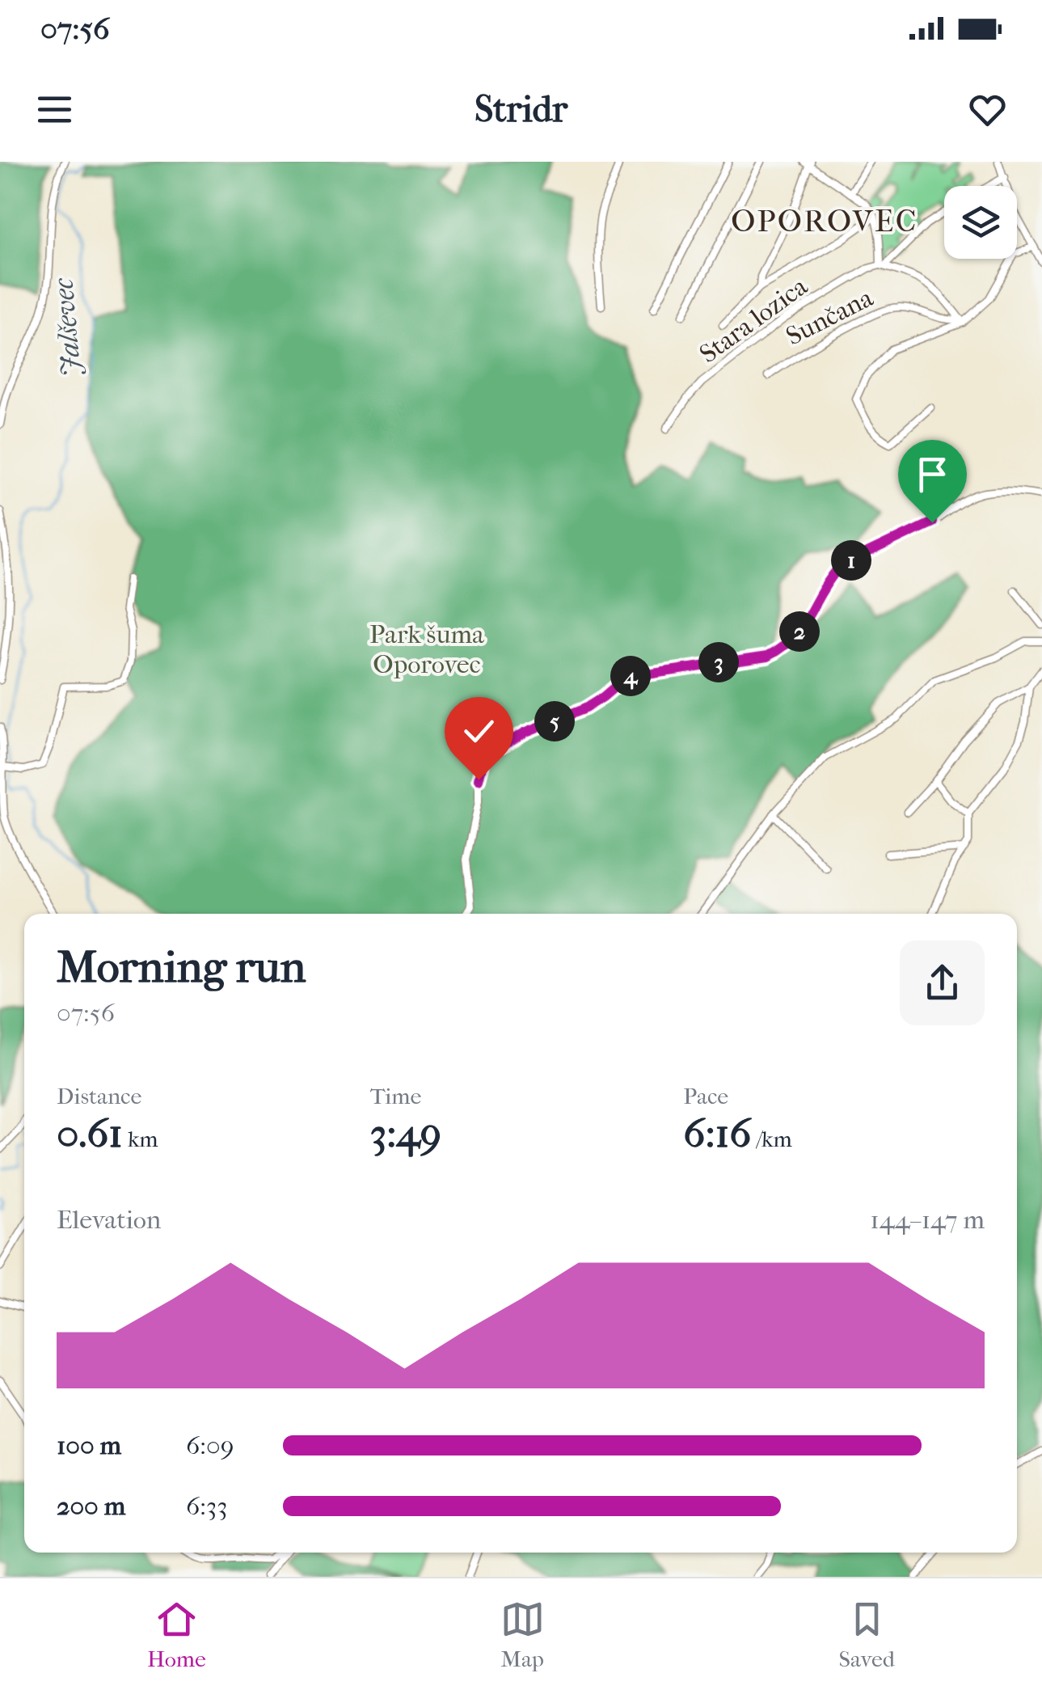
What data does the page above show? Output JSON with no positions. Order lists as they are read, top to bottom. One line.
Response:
{"streets":{"street":["Sunčana","Stara lozica"]},"districts":["OPOROVEC"],"water":["Jalševec"],"parks":["Park šuma Oporovec"],"page":{"status":"07:56","header":"Stridr","pins":["1","2","3","4","5"],"heading":["Morning run","07:56"],"stats":[["Distance","0.61 km"],["Time","3:49"],["Pace","6:16 /km"]],"chart":["Elevation","144–147 m"],"list":[{"name":"100 m","note":"6:09"},{"name":"200 m","note":"6:33"}],"tabs":["Home","Map","Saved"]}}
